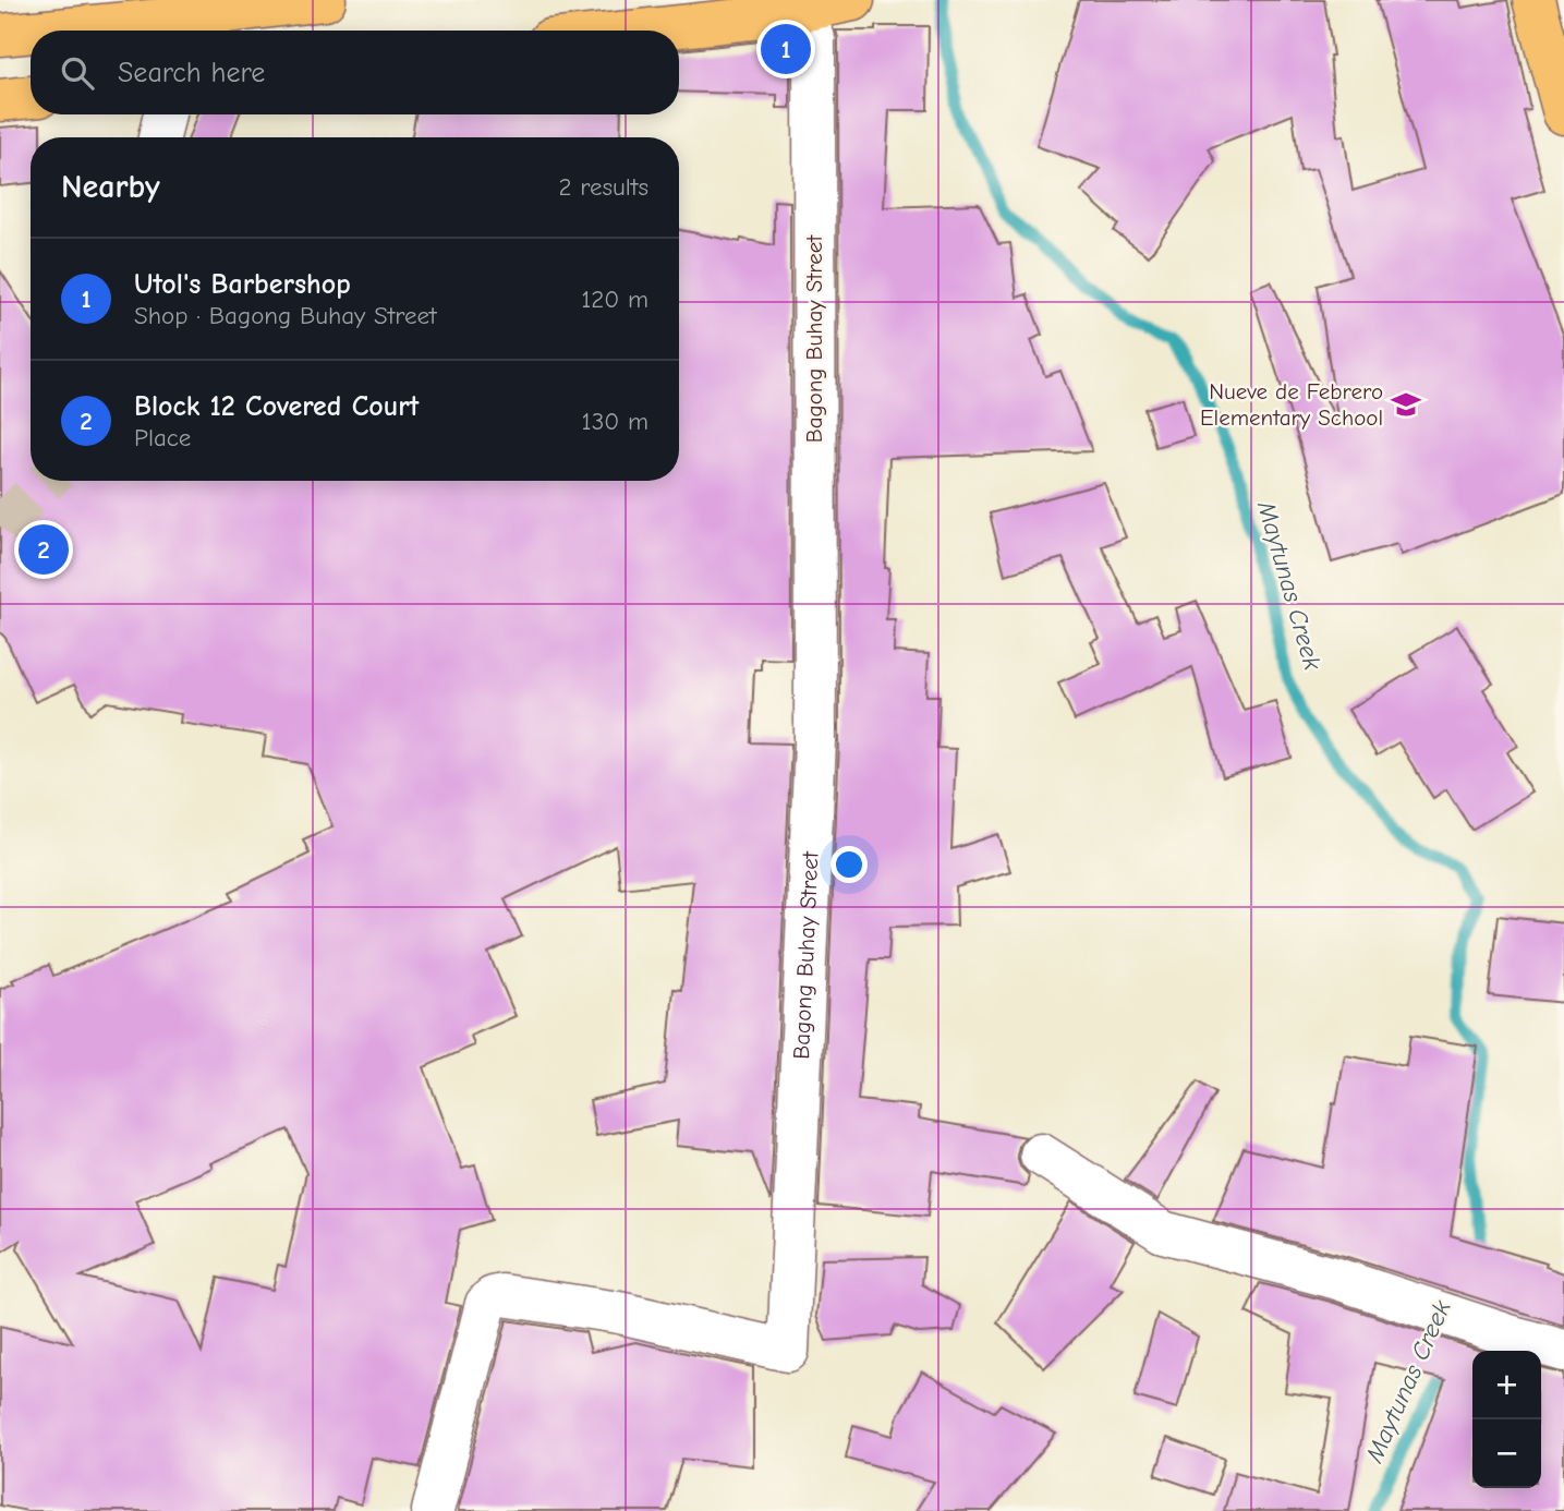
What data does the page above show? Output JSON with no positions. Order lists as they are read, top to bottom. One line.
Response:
{"streets":{"street":["Bagong Buhay Street"]},"water":["Maytunas Creek"],"places":{"school or university":["Nueve de Febrero Elementary School"]},"page":{"pins":["1","2"],"search":"Search here","heading":["Nearby","2 results"],"list":[{"mark":"1","name":"Utol's Barbershop","note":"Shop · Bagong Buhay Street","value":"120 m"},{"mark":"2","name":"Block 12 Covered Court","note":"Place","value":"130 m"}],"map_buttons":["+","−"]}}
